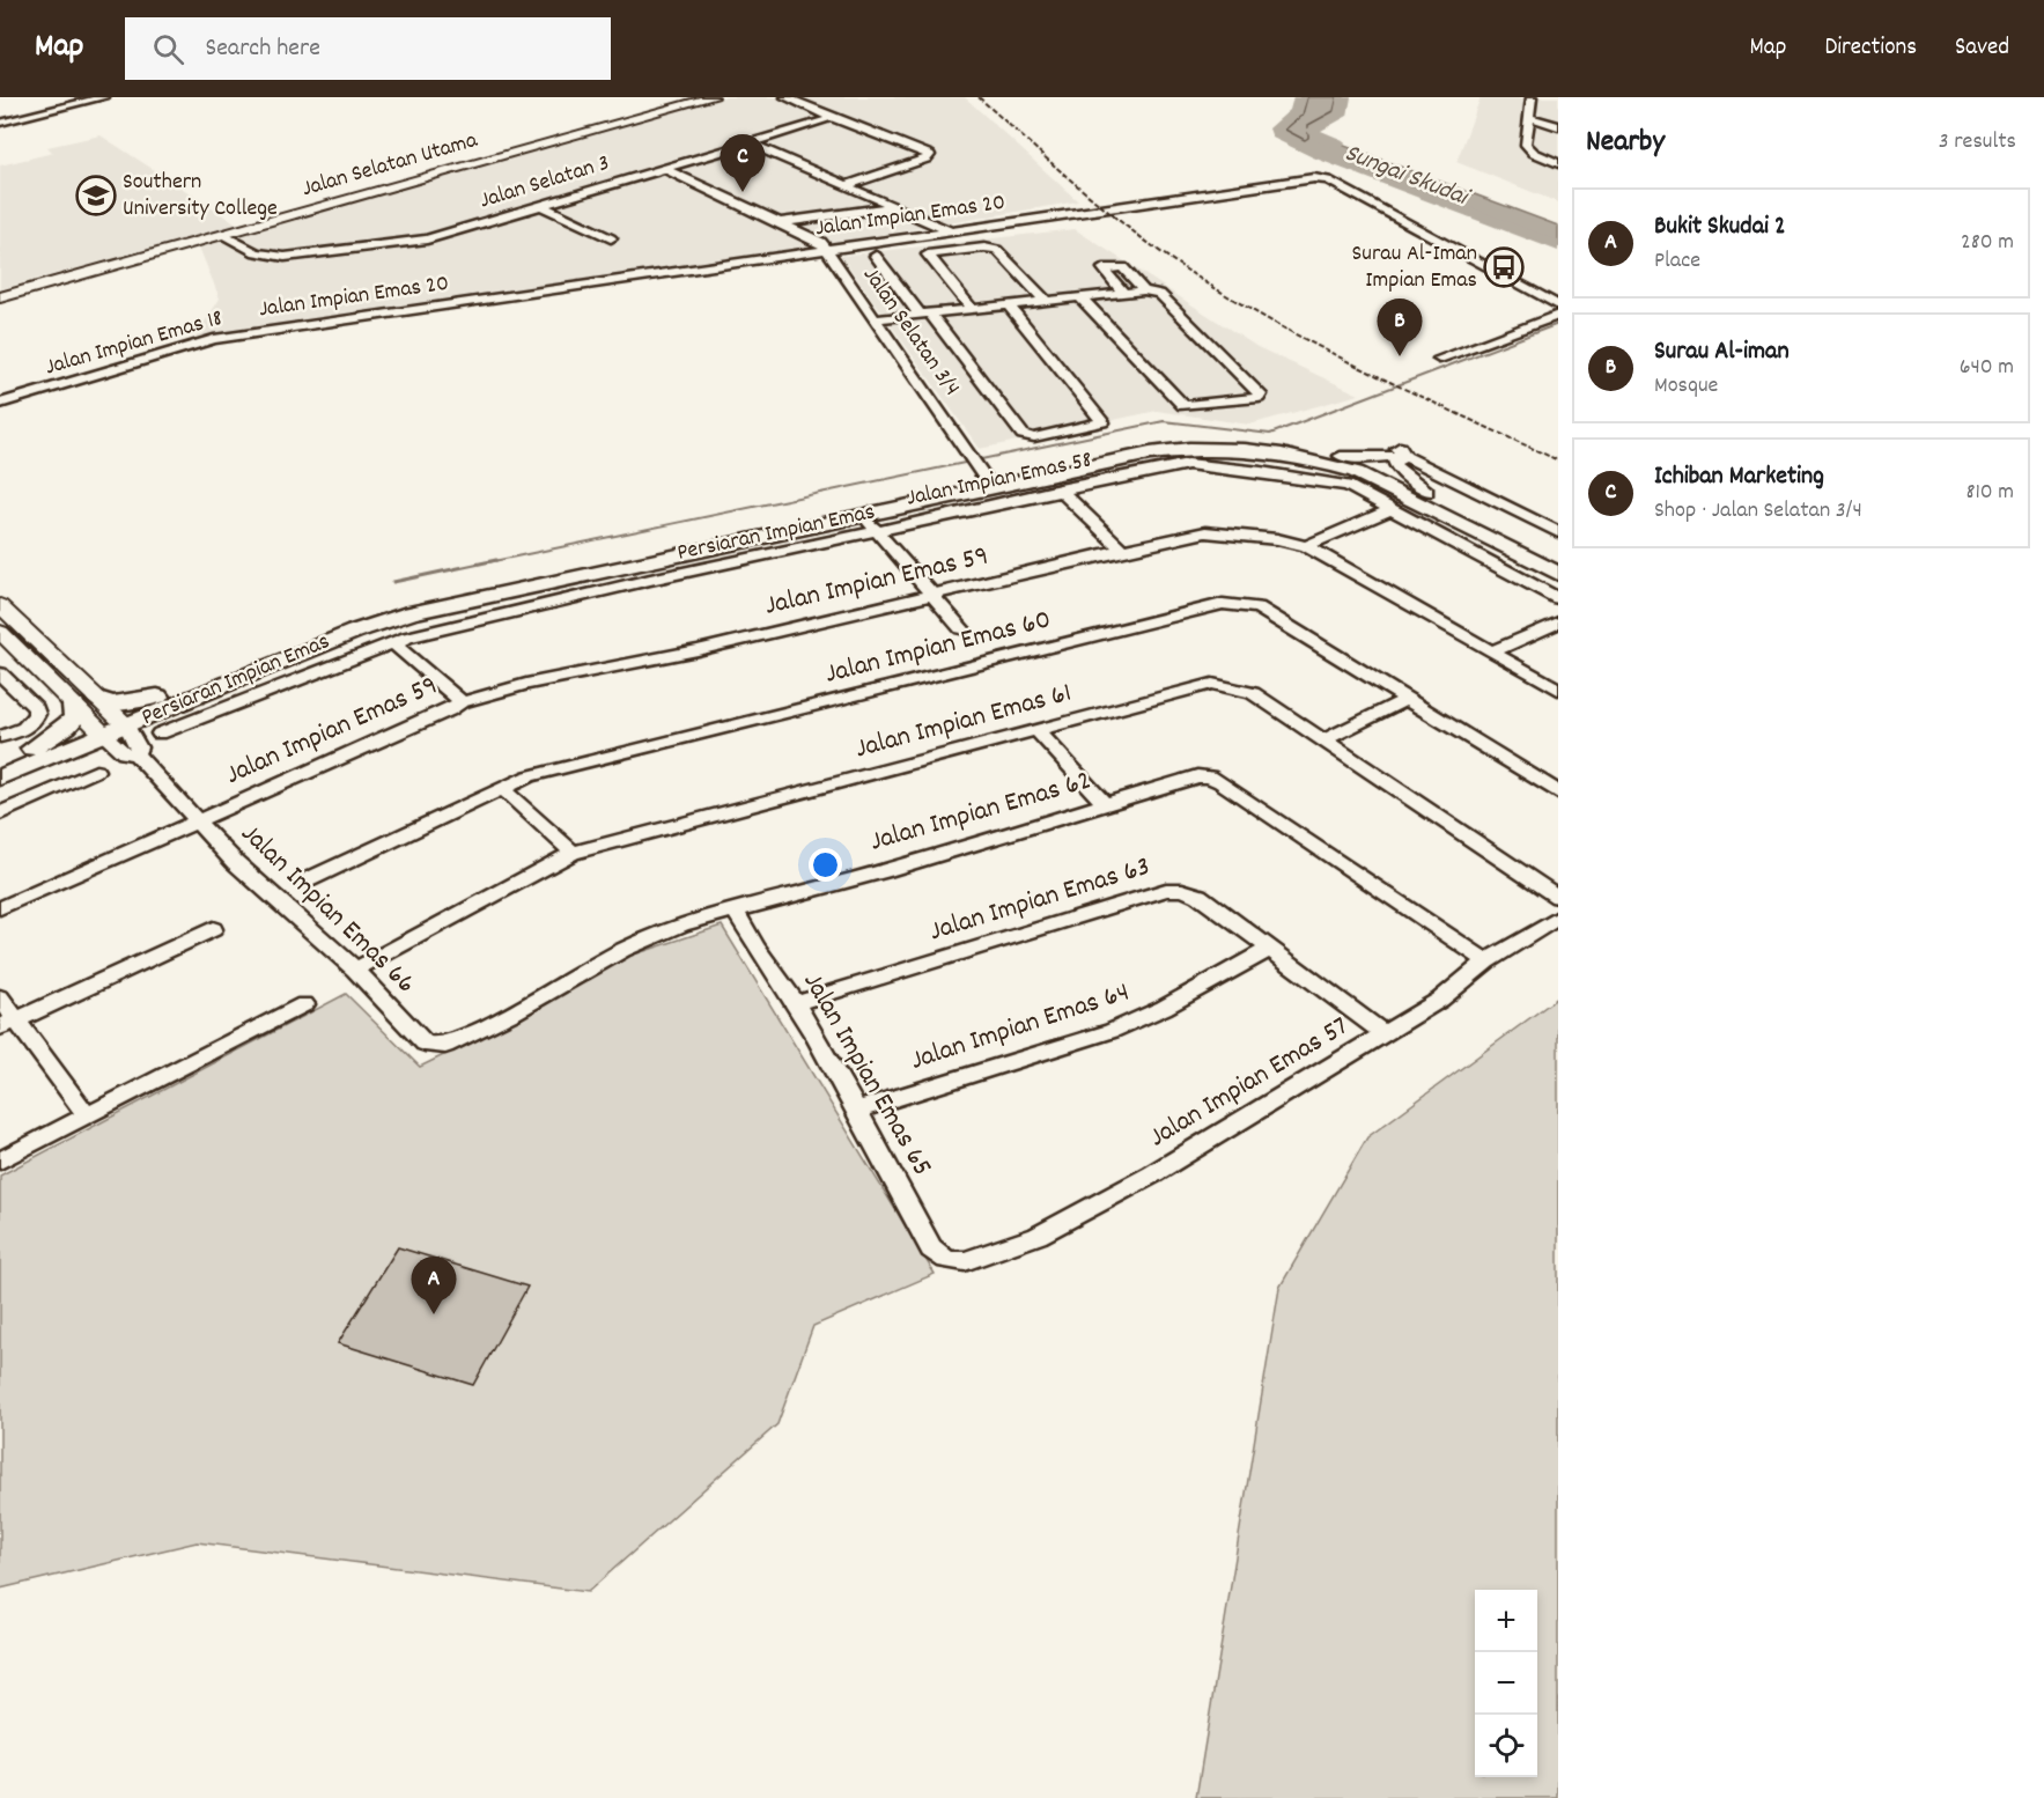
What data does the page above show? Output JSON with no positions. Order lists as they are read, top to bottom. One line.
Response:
{"streets":{"main road":["Persiaran Impian Emas"],"street":["Jalan Selatan Utama","Jalan Selatan 3","Jalan Impian Emas 20","Jalan Selatan 3/4","Jalan Impian Emas 18","Jalan Impian Emas 58","Jalan Impian Emas 59","Jalan Impian Emas 60","Jalan Impian Emas 61","Jalan Impian Emas 62","Jalan Impian Emas 63","Jalan Impian Emas 66","Jalan Impian Emas 64","Jalan Impian Emas 65","Jalan Impian Emas 57"]},"crossings":[["Jalan Selatan Utama","Jalan Selatan 3"],["Jalan Selatan 3","Jalan Selatan 3/4"],["Jalan Impian Emas 20","Jalan Selatan 3/4"],["Jalan Impian Emas 20","Jalan Impian Emas 18"],["Jalan Selatan 3/4","Persiaran Impian Emas"],["Jalan Impian Emas 58","Persiaran Impian Emas"],["Persiaran Impian Emas","Jalan Impian Emas 66"],["Jalan Impian Emas 59","Jalan Impian Emas 66"],["Jalan Impian Emas 61","Jalan Impian Emas 66"],["Jalan Impian Emas 62","Jalan Impian Emas 66"],["Jalan Impian Emas 62","Jalan Impian Emas 65"],["Jalan Impian Emas 62","Jalan Impian Emas 57"],["Jalan Impian Emas 63","Jalan Impian Emas 64"],["Jalan Impian Emas 63","Jalan Impian Emas 65"],["Jalan Impian Emas 63","Jalan Impian Emas 57"],["Jalan Impian Emas 64","Jalan Impian Emas 65"],["Jalan Impian Emas 65","Jalan Impian Emas 57"]],"water":["Sungai Skudai"],"places":{"school or university":["Southern University College"],"bus stop":["Surau Al-Iman Impian Emas"]},"page":{"header":"Map","search":"Search here","nav":["Map","Directions","Saved"],"heading":["Nearby","3 results"],"pins":["C","B","A"],"list":[{"mark":"A","name":"Bukit Skudai 2","note":"Place","value":"280 m"},{"mark":"B","name":"Surau Al-iman","note":"Mosque","value":"640 m"},{"mark":"C","name":"Ichiban Marketing","note":"Shop · Jalan Selatan 3/4","value":"810 m"}],"map_buttons":["+","−"]}}
